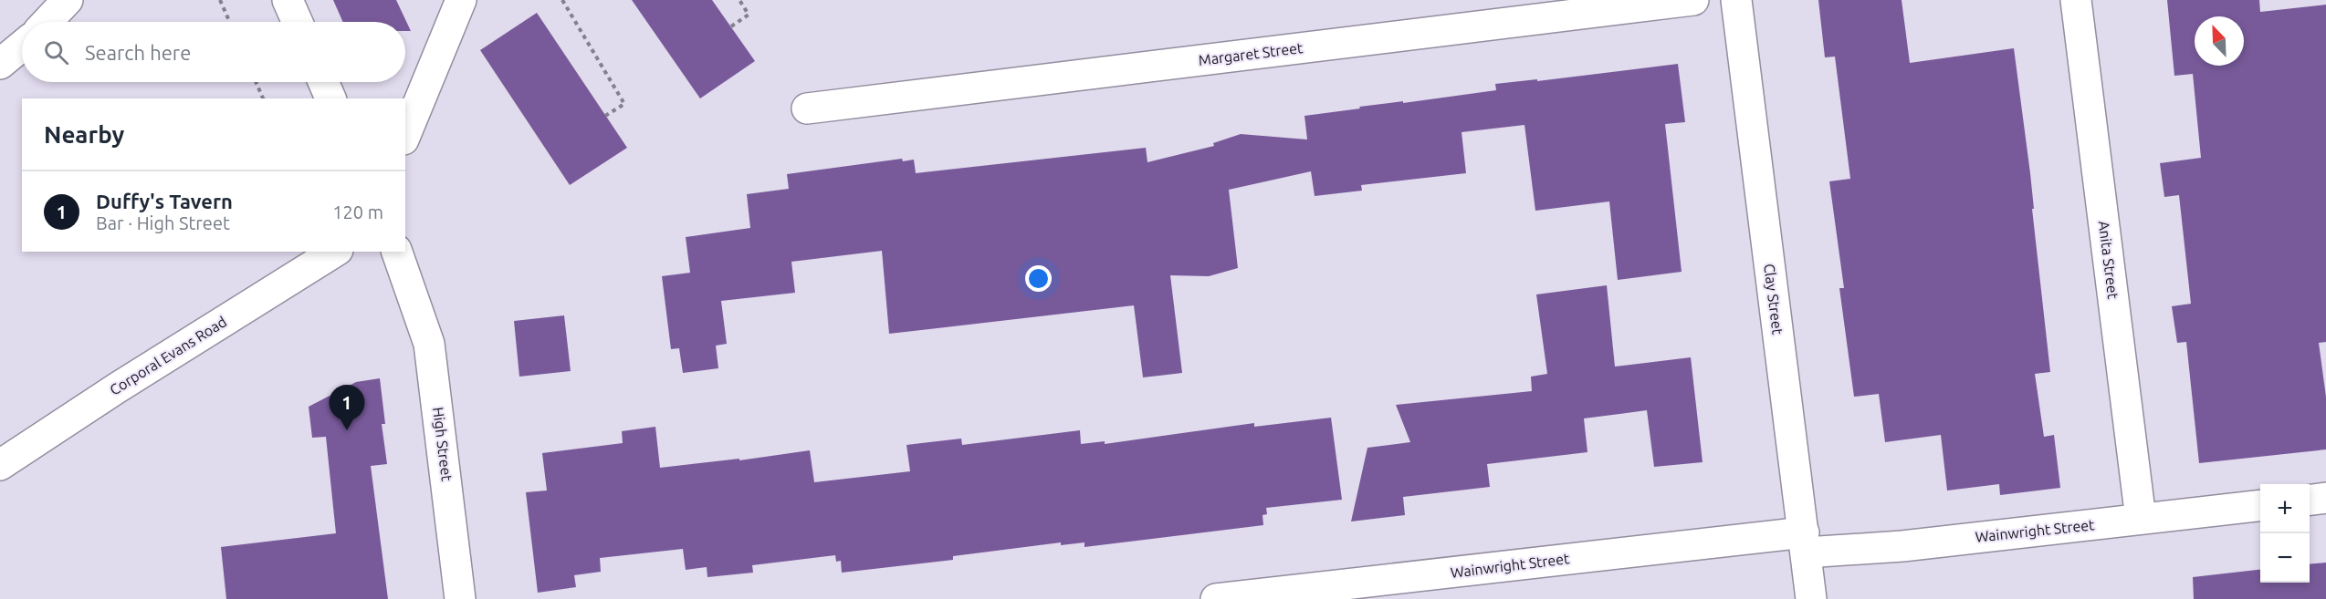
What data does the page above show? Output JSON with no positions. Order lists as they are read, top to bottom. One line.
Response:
{"streets":{"street":["Margaret Street","Anita Street","Clay Street","Corporal Evans Road","High Street","Wainwright Street"]},"crossings":[["Anita Street","Wainwright Street"],["Clay Street","Wainwright Street"]],"north":"top left","page":{"search":"Search here","heading":"Nearby","list":[{"mark":"1","name":"Duffy's Tavern","note":"Bar · High Street","value":"120 m"}],"pins":"1","map_buttons":["+","−"]}}
